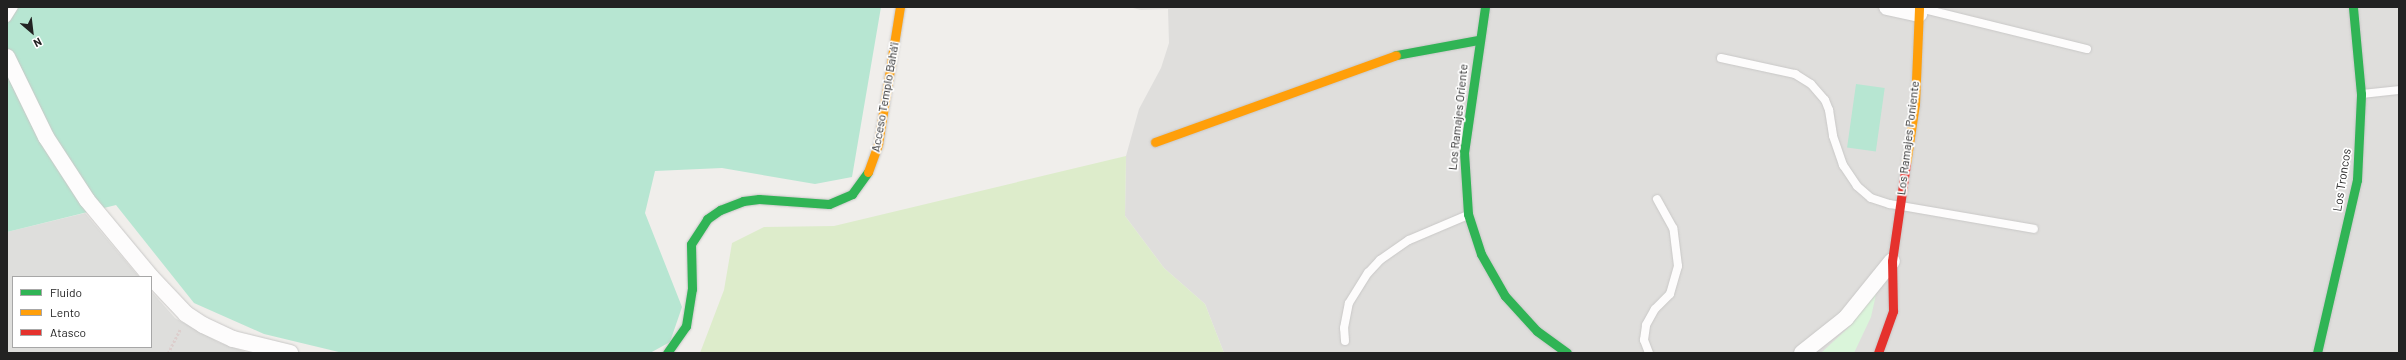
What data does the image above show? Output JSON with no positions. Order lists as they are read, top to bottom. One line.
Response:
{"streets":{"street":["Acceso Templo Bahá'i","Los Ramajes Oriente","Los Ramajes Poniente","Los Troncos"]},"legend":["Fluido","Lento","Atasco"],"north":"bottom right"}
